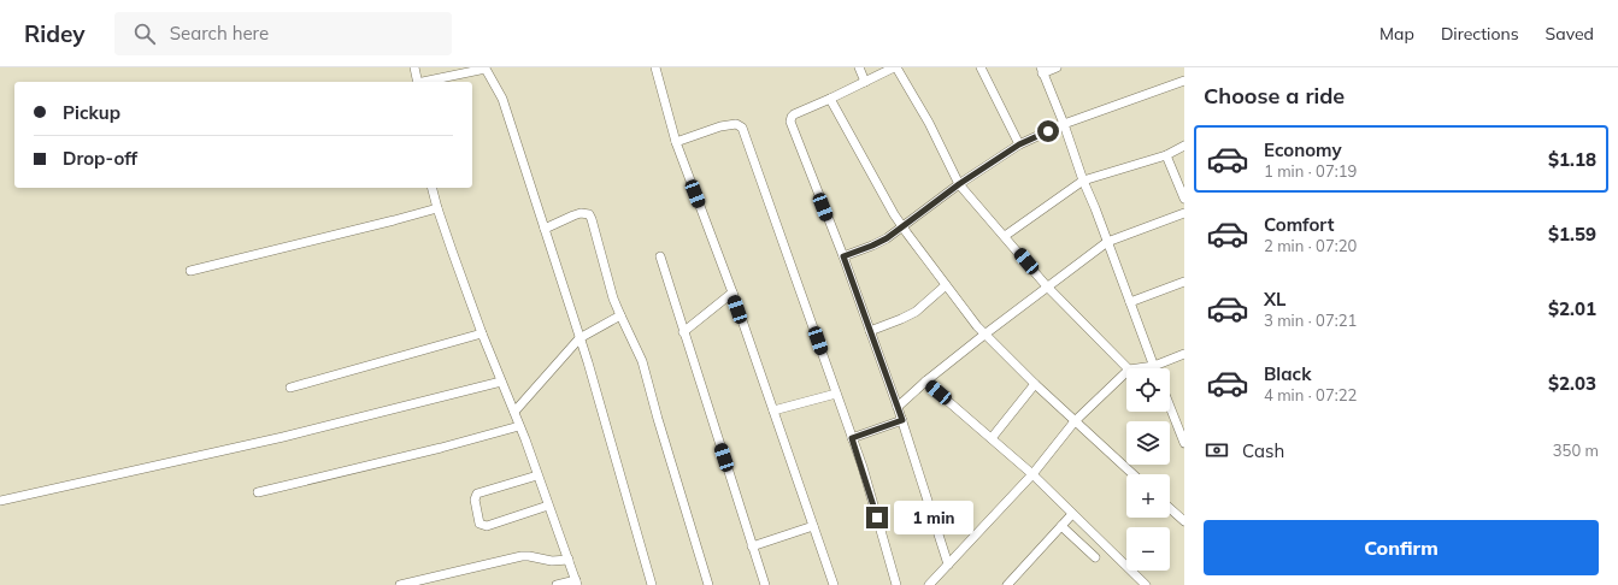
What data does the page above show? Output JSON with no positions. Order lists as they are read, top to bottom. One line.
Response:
{"page":{"header":"Ridey","search":"Search here","nav":["Map","Directions","Saved"],"heading":"Choose a ride","banner":["Pickup","Drop-off"],"list":[{"name":"Economy","note":"1 min · 07:19","value":"$1.18"},{"name":"Comfort","note":"2 min · 07:20","value":"$1.59"},{"name":"XL","note":"3 min · 07:21","value":"$2.01"},{"name":"Black","note":"4 min · 07:22","value":"$2.03"}],"map_buttons":["+","−"],"pay":["Cash","350 m"],"bubble":"1 min","buttons":"Confirm"}}
